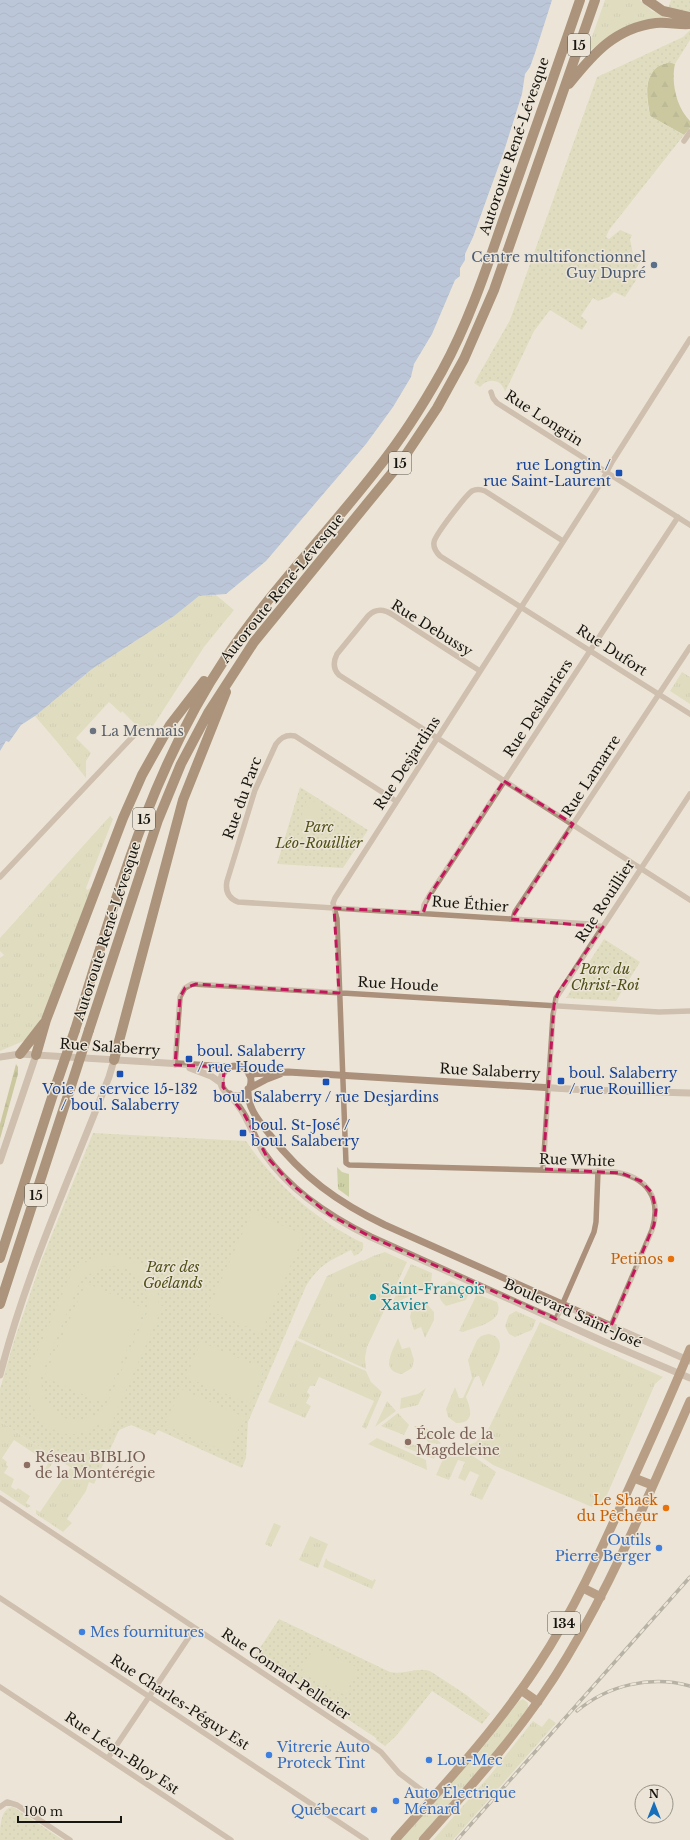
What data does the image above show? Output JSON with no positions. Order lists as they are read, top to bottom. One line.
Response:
{"streets":{"highway":["15","Autoroute René-Lévesque"],"main road":["134"],"street":["Rue Longtin","Rue Debussy","Rue Dufort","Rue Deslauriers","Rue Desjardins","Rue Lamarre","Rue du Parc","Rue Rouillier","Rue Éthier","Rue Houde","Rue Salaberry","Rue White","Boulevard Saint-José","Rue Conrad-Pelletier","Rue Charles-Péguy Est","Rue Léon-Bloy Est"]},"crossings":[["Rue Longtin","Rue Deslauriers"],["Rue Longtin","Rue Desjardins"],["Rue Debussy","Rue Desjardins"],["Rue Dufort","Rue Deslauriers"],["Rue Dufort","Rue Desjardins"],["Rue Dufort","Rue Lamarre"],["Rue Deslauriers","Rue Éthier"],["Rue Desjardins","Rue du Parc"],["Rue Desjardins","Rue Éthier"],["Rue Desjardins","Rue Houde"],["Rue Desjardins","Rue Salaberry"],["Rue Desjardins","Rue White"],["Rue Lamarre","Rue Éthier"],["Rue du Parc","Rue Éthier"],["Rue Rouillier","Rue Éthier"],["Rue Rouillier","Rue Houde"],["Rue Rouillier","Rue Salaberry"],["Rue Rouillier","Rue White"],["Rue Houde","Rue Salaberry"],["Rue Salaberry","Boulevard Saint-José"],["Rue White","Boulevard Saint-José"],["Boulevard Saint-José","134"],["134","Rue Conrad-Pelletier"]],"parks":["Parc Léo-Rouillier","Parc du Christ-Roi","Parc des Goélands"],"places":{"other":["Centre multifonctionnel Guy Dupré","La Mennais","Petinos","Saint-François Xavier","École de la Magdeleine","Réseau BIBLIO de la Montérégie","Le Shack du Pêcheur","Outils Pierre Berger","Mes fournitures","Vitrerie Auto Proteck Tint","Lou-Mec","Auto Électrique Ménard","Québecart"],"transit":["rue Longtin / rue Saint-Laurent","boul. Salaberry / rue Houde","Voie de service 15-132 / boul. Salaberry","boul. Salaberry / rue Rouillier","boul. Salaberry / rue Desjardins","boul. St-José / boul. Salaberry"]},"scale_bar":"100 m","north":"top"}
